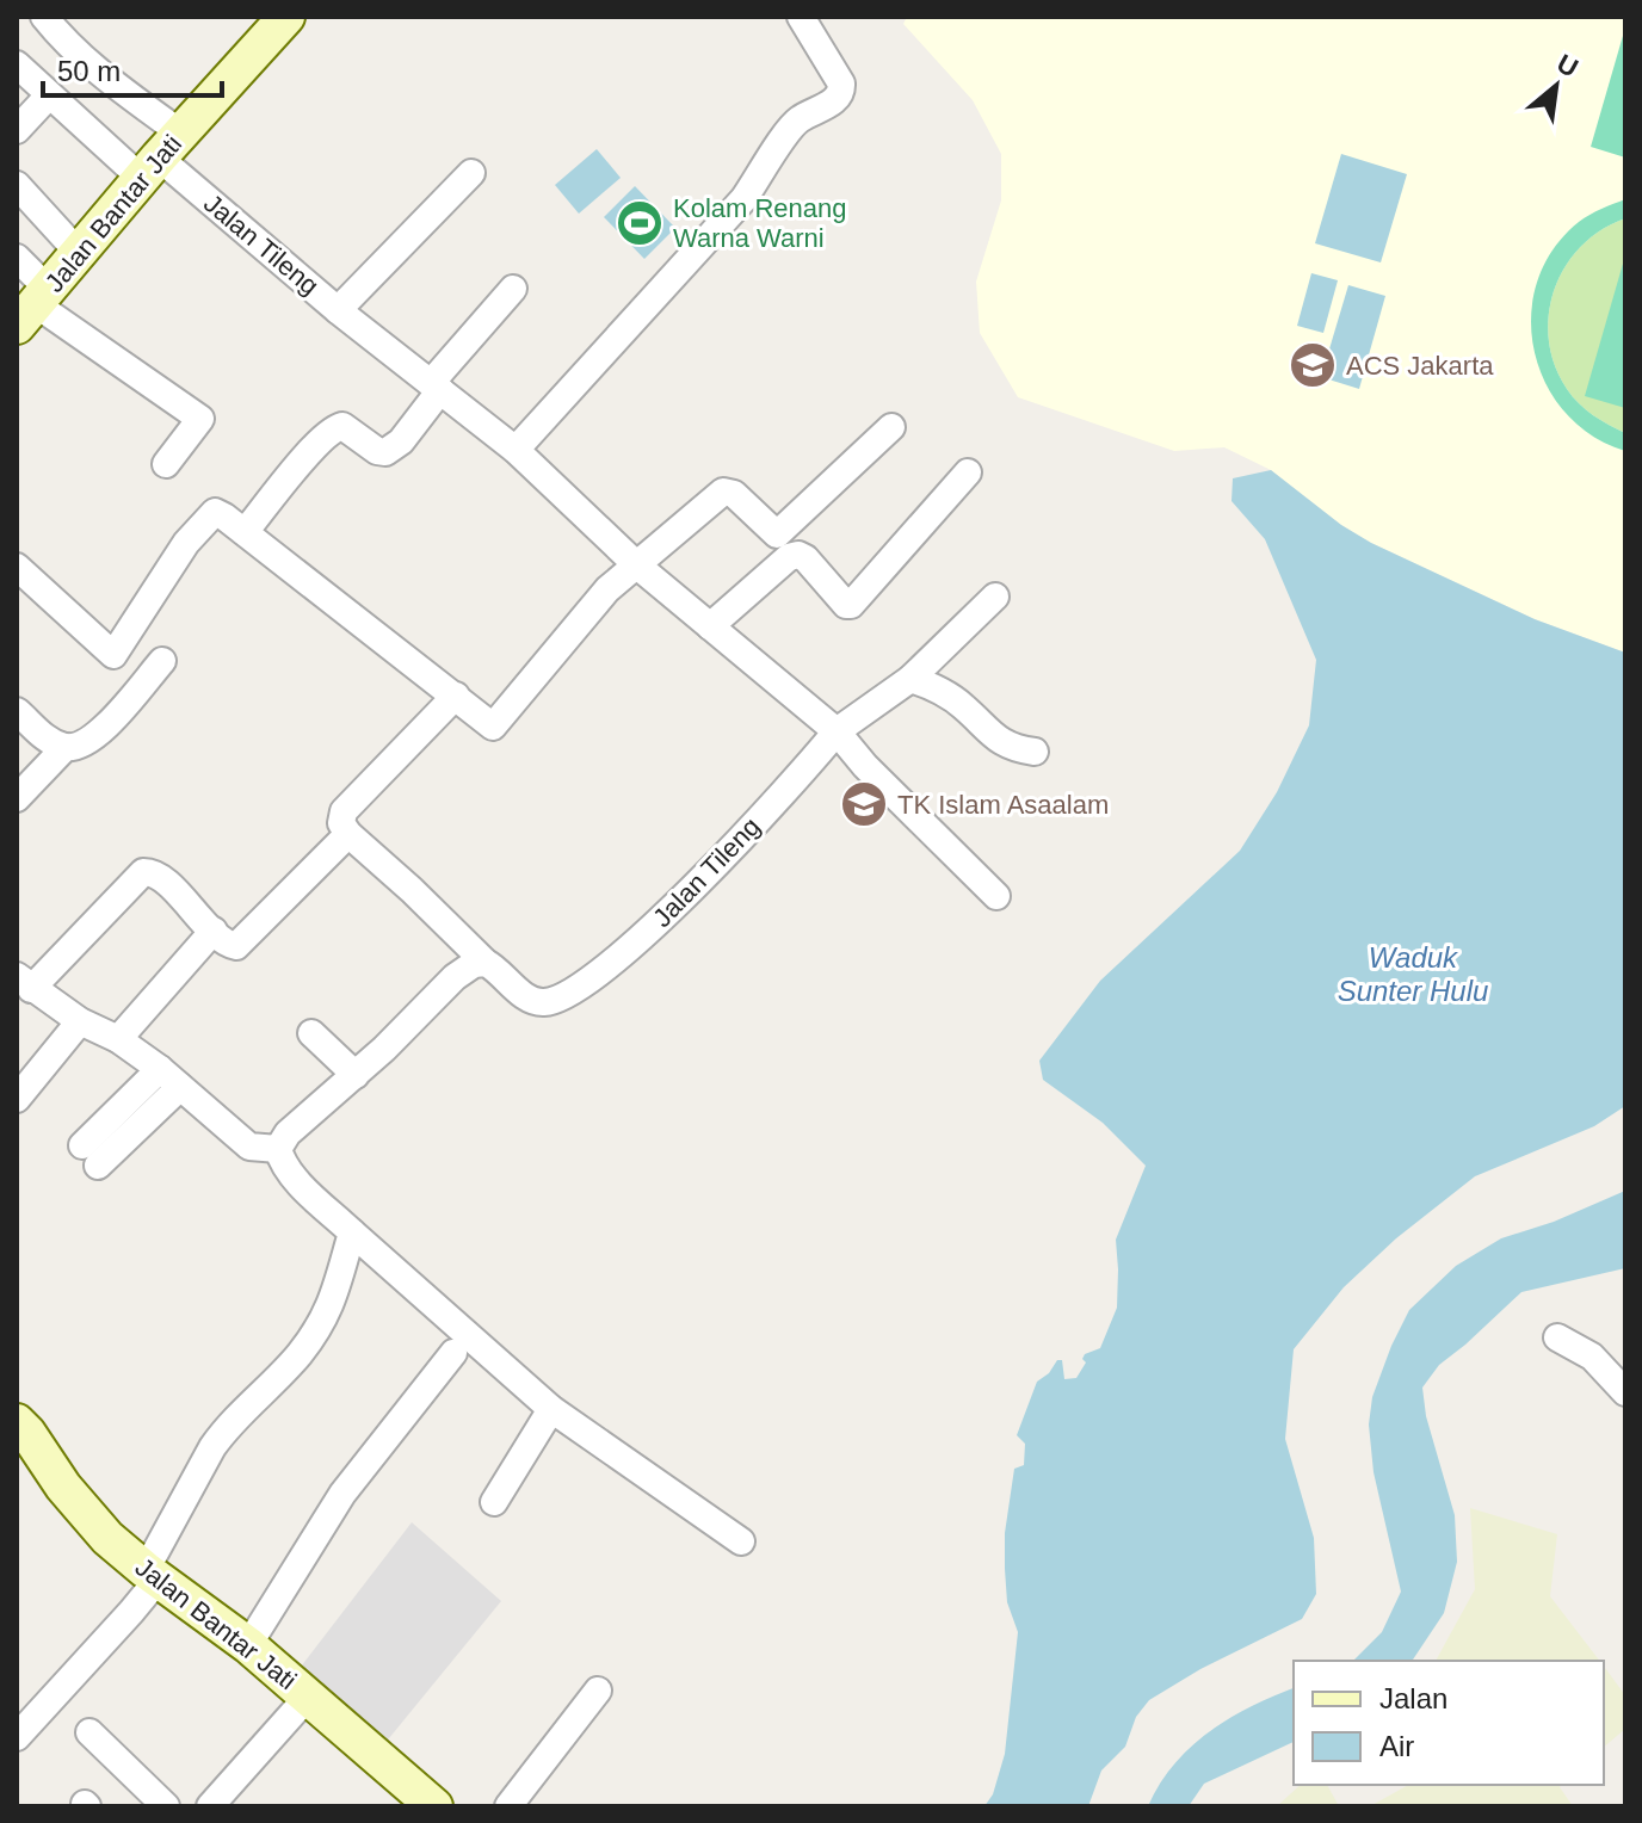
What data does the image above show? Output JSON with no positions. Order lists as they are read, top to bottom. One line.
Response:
{"streets":{"street":["Jalan Bantar Jati","Jalan Tileng"]},"crossings":[["Jalan Bantar Jati","Jalan Tileng"]],"water":["Waduk Sunter Hulu"],"places":{"sports":["Kolam Renang Warna Warni"],"school or university":["ACS Jakarta","TK Islam Asaalam"]},"legend":["Jalan","Air"],"scale_bar":"50 m","north":"top right"}
